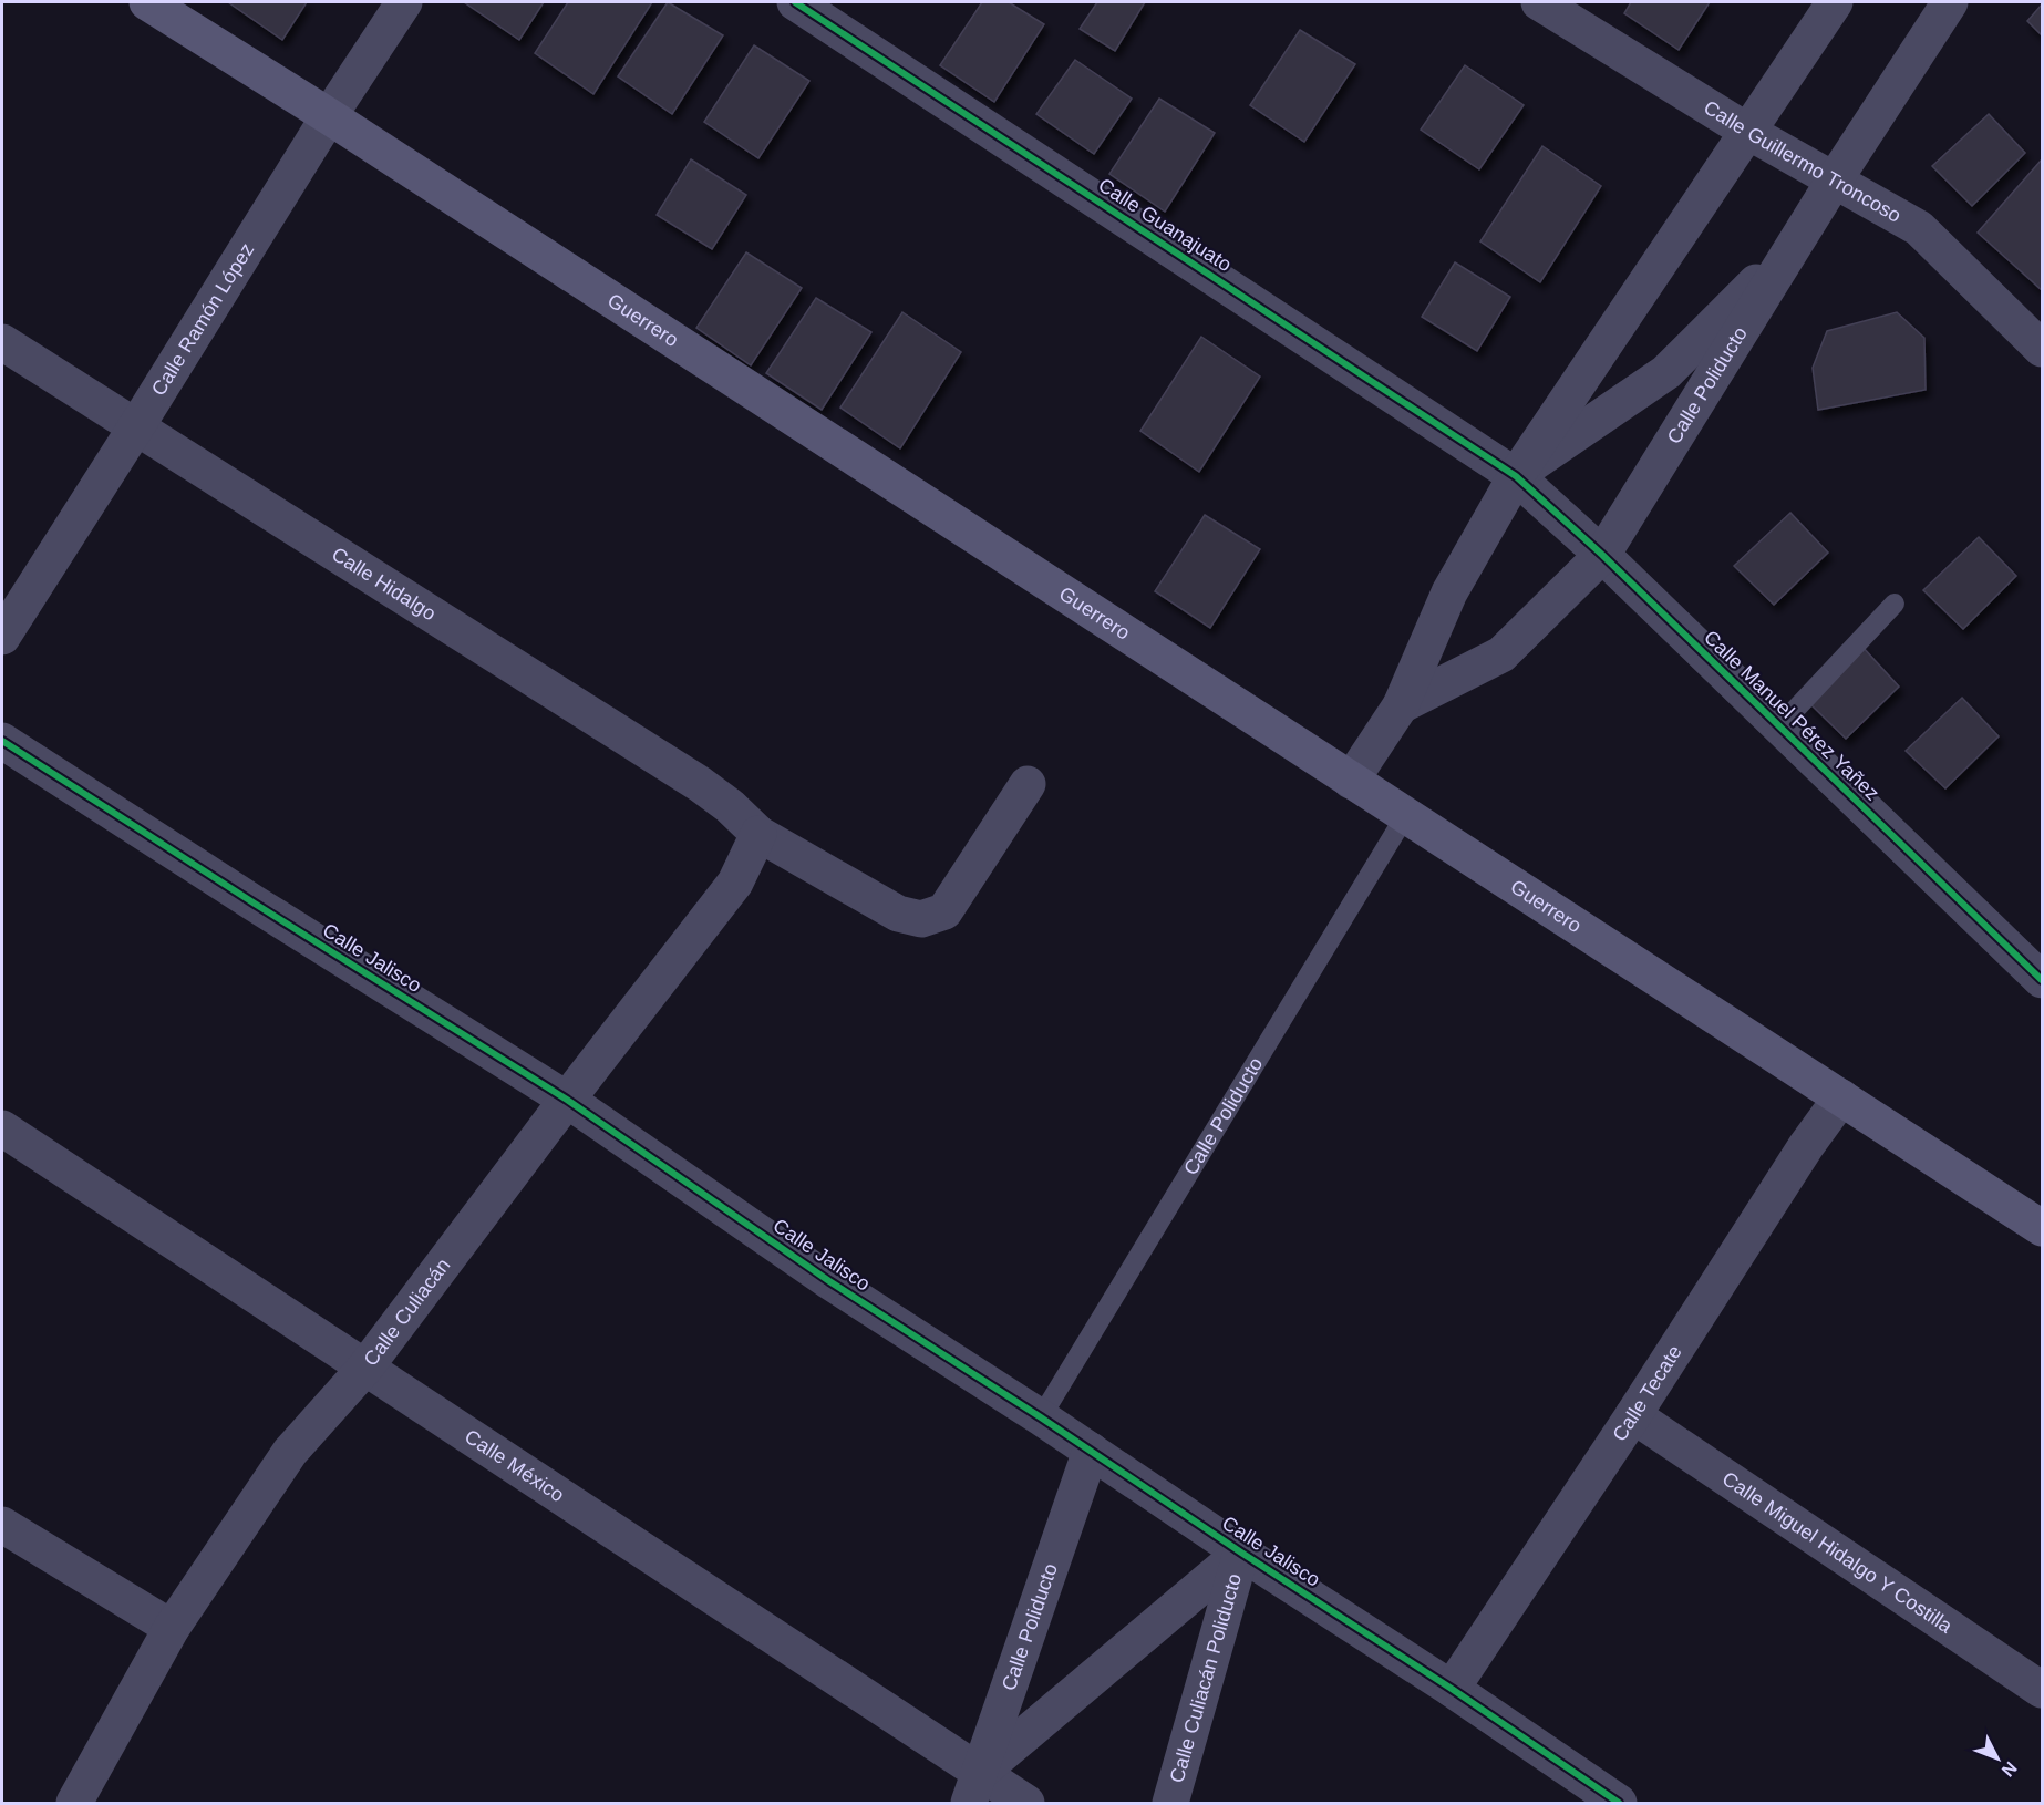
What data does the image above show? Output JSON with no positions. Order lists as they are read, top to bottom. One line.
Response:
{"streets":{"main road":["Guerrero"],"street":["Calle Guillermo Troncoso","Calle Guanajuato","Calle Ramón López","Calle Poliducto","Calle Hidalgo","Calle Manuel Pérez Yañez","Calle Jalisco","Calle Culiacán","Calle Tecate","Calle México","Calle Miguel Hidalgo Y Costilla","Calle Culiacán Poliducto"]},"crossings":[["Calle Guillermo Troncoso","Calle Poliducto"],["Calle Guanajuato","Calle Poliducto"],["Calle Guanajuato","Calle Manuel Pérez Yañez"],["Calle Ramón López","Guerrero"],["Calle Ramón López","Calle Hidalgo"],["Guerrero","Calle Poliducto"],["Guerrero","Calle Tecate"],["Calle Poliducto","Calle Manuel Pérez Yañez"],["Calle Poliducto","Calle Jalisco"],["Calle Poliducto","Calle México"],["Calle Hidalgo","Calle Culiacán"],["Calle Jalisco","Calle Culiacán"],["Calle Jalisco","Calle Tecate"],["Calle Jalisco","Calle Culiacán Poliducto"],["Calle Culiacán","Calle México"],["Calle Tecate","Calle Miguel Hidalgo Y Costilla"]],"north":"bottom right"}
